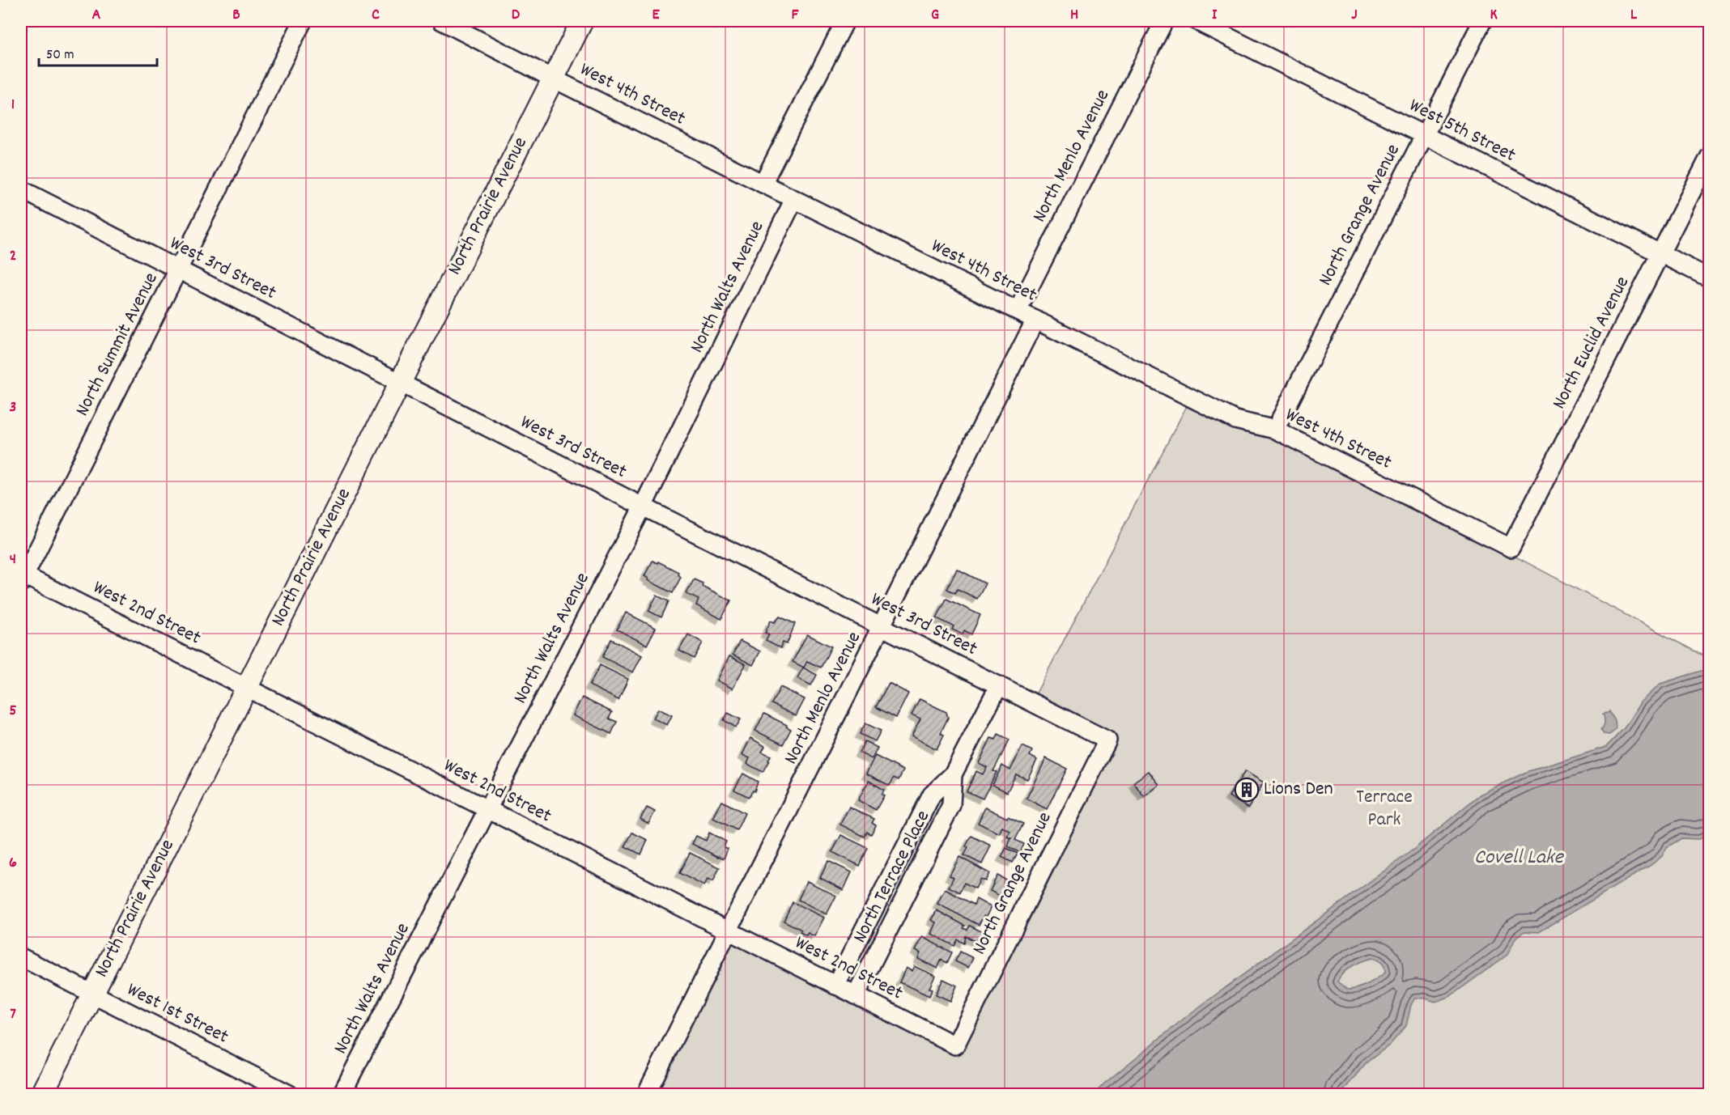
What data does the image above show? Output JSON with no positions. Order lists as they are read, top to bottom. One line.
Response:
{"streets":{"street":["West 4th Street","West 5th Street","North Menlo Avenue","North Prairie Avenue","North Grange Avenue","West 3rd Street","North Walts Avenue","North Euclid Avenue","North Summit Avenue","West 2nd Street","North Terrace Place","West 1st Street"]},"crossings":[["West 4th Street","North Menlo Avenue"],["West 4th Street","North Prairie Avenue"],["West 4th Street","North Grange Avenue"],["West 4th Street","North Walts Avenue"],["West 4th Street","North Euclid Avenue"],["West 5th Street","North Grange Avenue"],["West 5th Street","North Euclid Avenue"],["North Menlo Avenue","West 3rd Street"],["North Menlo Avenue","West 2nd Street"],["North Prairie Avenue","West 3rd Street"],["North Prairie Avenue","West 2nd Street"],["North Prairie Avenue","West 1st Street"],["North Grange Avenue","West 3rd Street"],["North Grange Avenue","West 2nd Street"],["West 3rd Street","North Walts Avenue"],["West 3rd Street","North Summit Avenue"],["West 3rd Street","North Terrace Place"],["North Walts Avenue","West 2nd Street"],["North Summit Avenue","West 2nd Street"],["West 2nd Street","North Terrace Place"]],"water":["Covell Lake"],"parks":["Terrace Park"],"places":{"building":["Lions Den"]},"scale_bar":"50 m","grid":{"columns":["A","B","C","D","E","F","G","H","I","J","K","L"],"rows":["1","2","3","4","5","6","7"]}}
